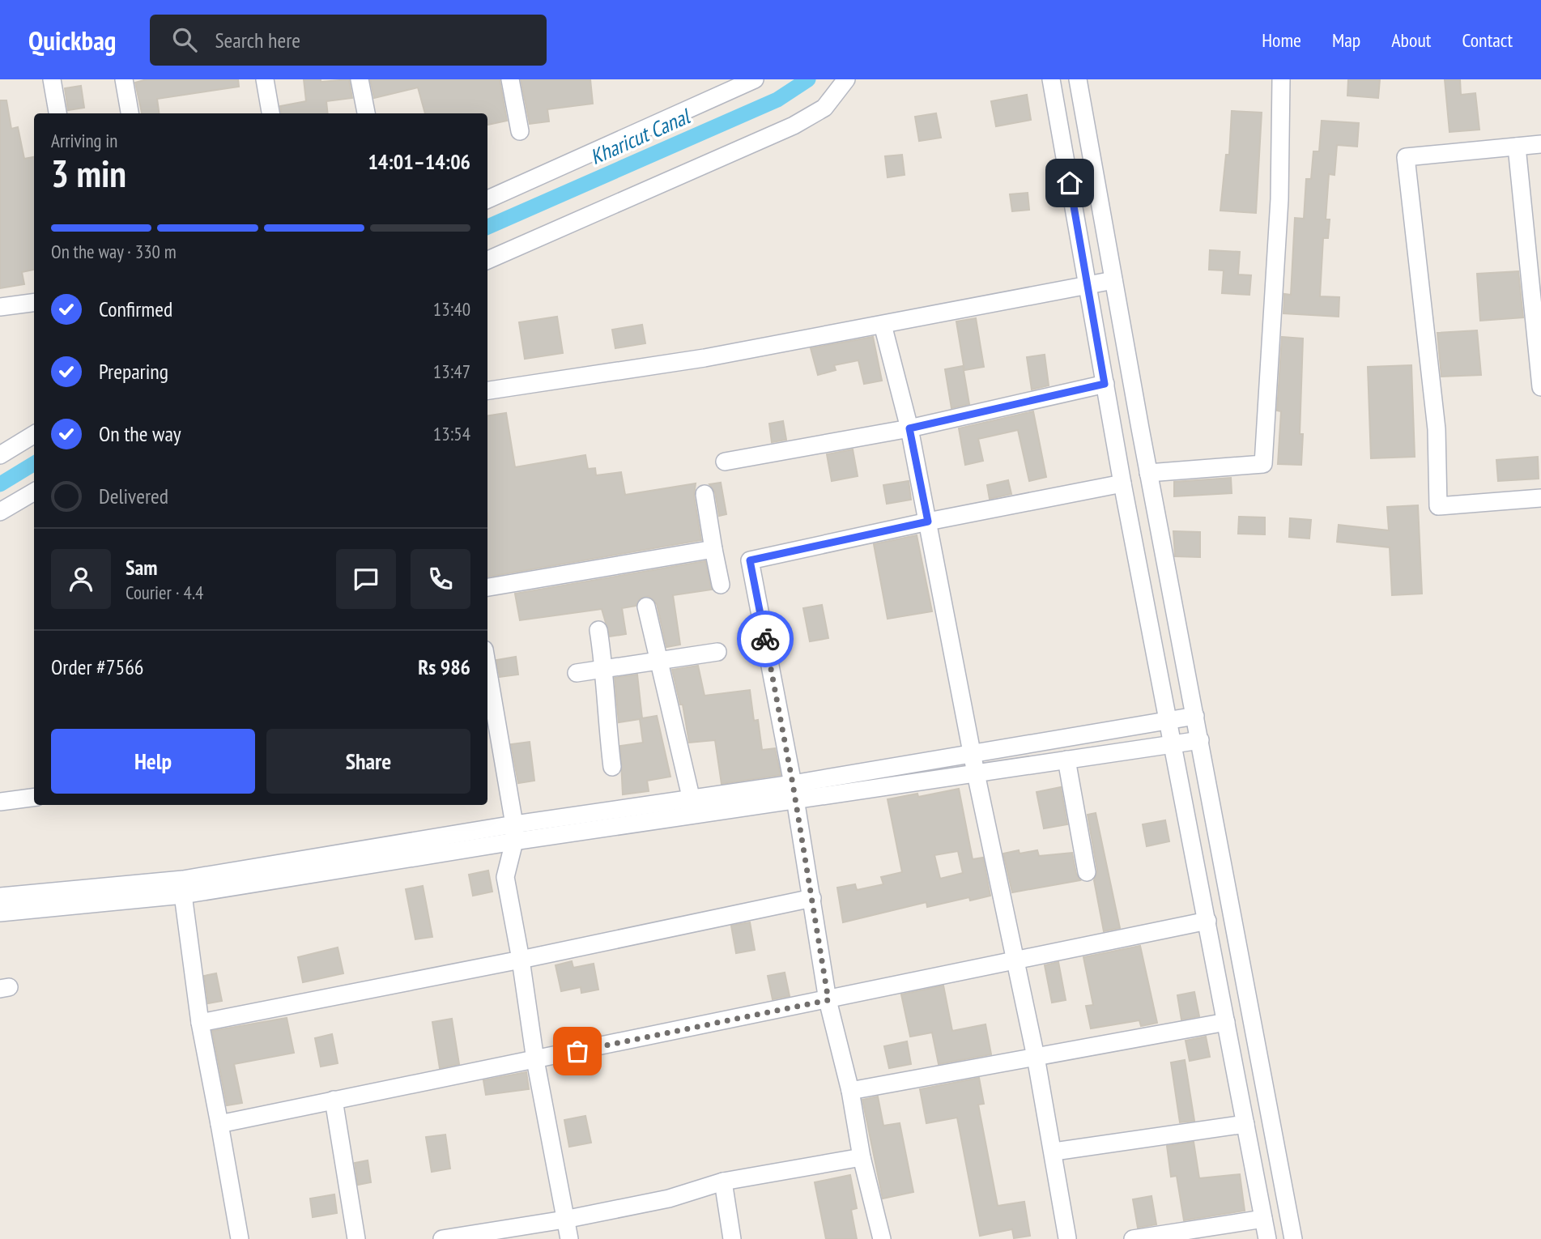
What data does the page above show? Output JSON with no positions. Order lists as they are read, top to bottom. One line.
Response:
{"water":["Kharicut Canal"],"page":{"header":"Quickbag","search":"Search here","nav":["Home","Map","About","Contact"],"heading":["3 min","Arriving in","14:01–14:06"],"panel":["Sam","Courier · 4.4","Order #7566","Rs 986"],"bar":"On the way · 330 m","list":[["Confirmed","13:40"],["Preparing","13:47"],["On the way","13:54"],"Delivered"],"buttons":["Help","Share"]}}
